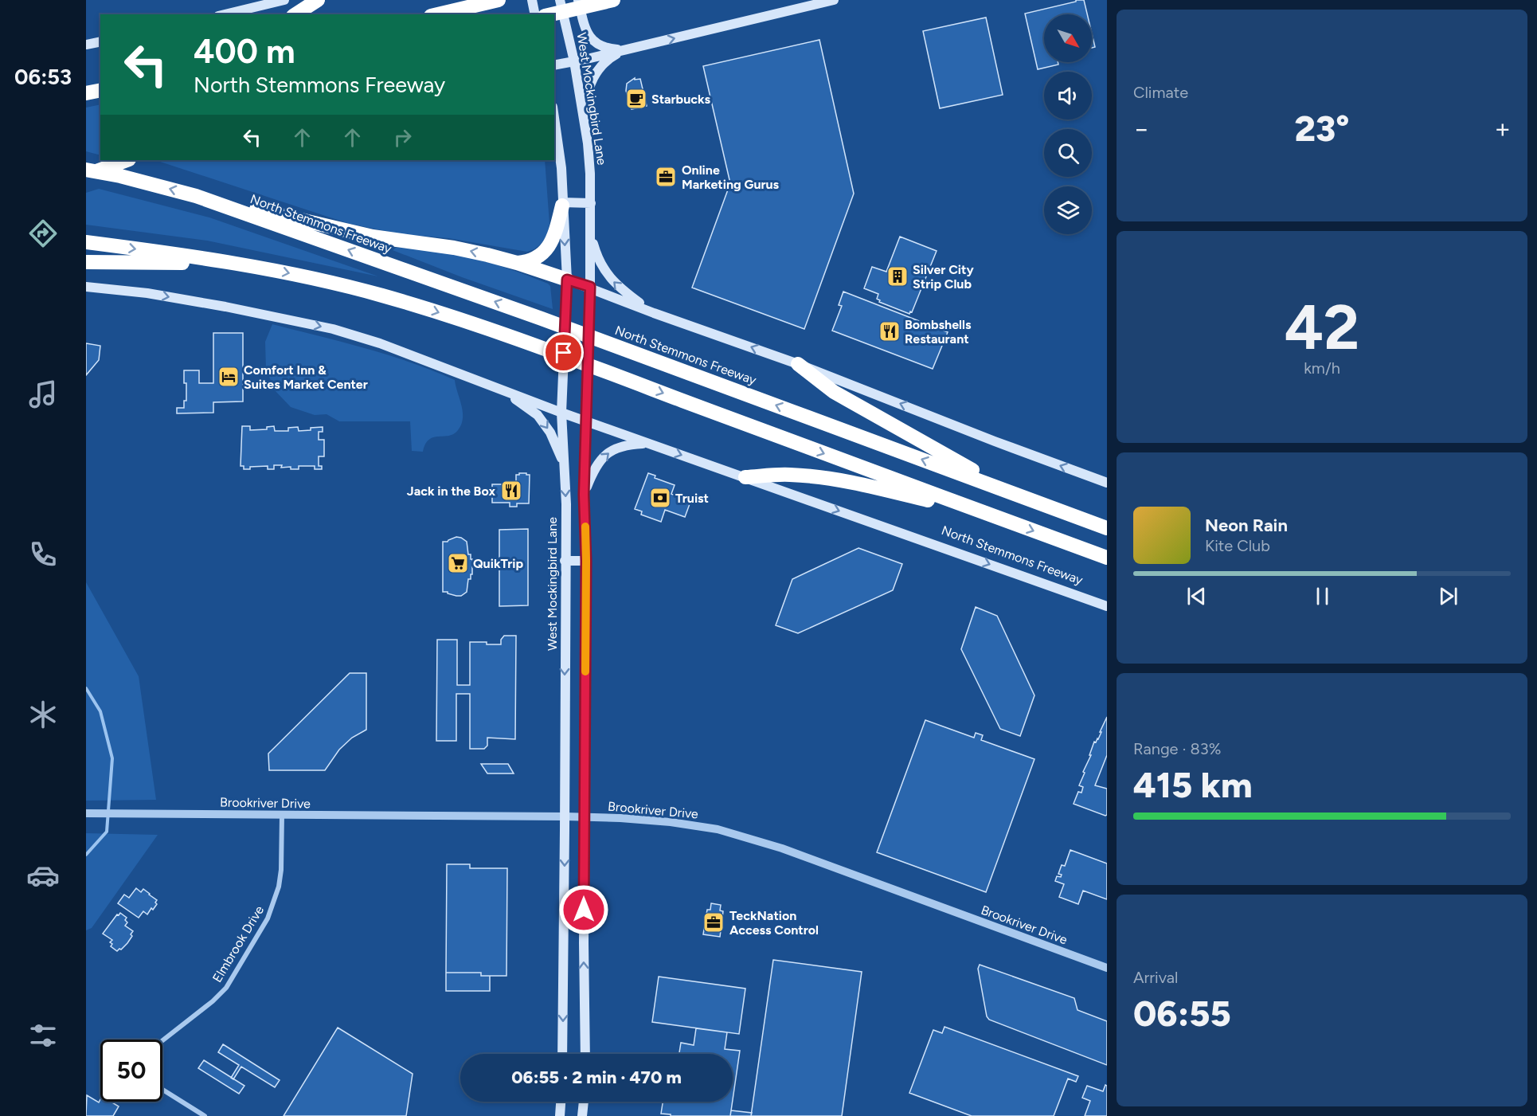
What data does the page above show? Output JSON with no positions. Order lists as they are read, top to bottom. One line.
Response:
{"streets":{"highway":["North Stemmons Freeway"],"main road":["West Mockingbird Lane"],"street":["Brookriver Drive","Elmbrook Drive"]},"crossings":[["West Mockingbird Lane","North Stemmons Freeway"],["West Mockingbird Lane","Brookriver Drive"],["Brookriver Drive","Elmbrook Drive"]],"places":{"cafe":["Starbucks"],"office":["Online Marketing Gurus","TeckNation Access Control"],"building":["Silver City Strip Club"],"restaurant":["Bombshells Restaurant","Jack in the Box"],"hotel":["Comfort Inn & Suites Market Center"],"bank":["Truist"],"supermarket":["QuikTrip"]},"north":"bottom right","page":{"tabs":"06:53","tile":["Climate",["42","km/h"],["Range · 83%","415 km"],["Arrival","06:55"]],"turn":["400 m","North Stemmons Freeway"],"heat":["−","23°","+"],"song":["Neon Rain","Kite Club"],"limit":"50","trip":"06:55 · 2 min · 470 m"}}
